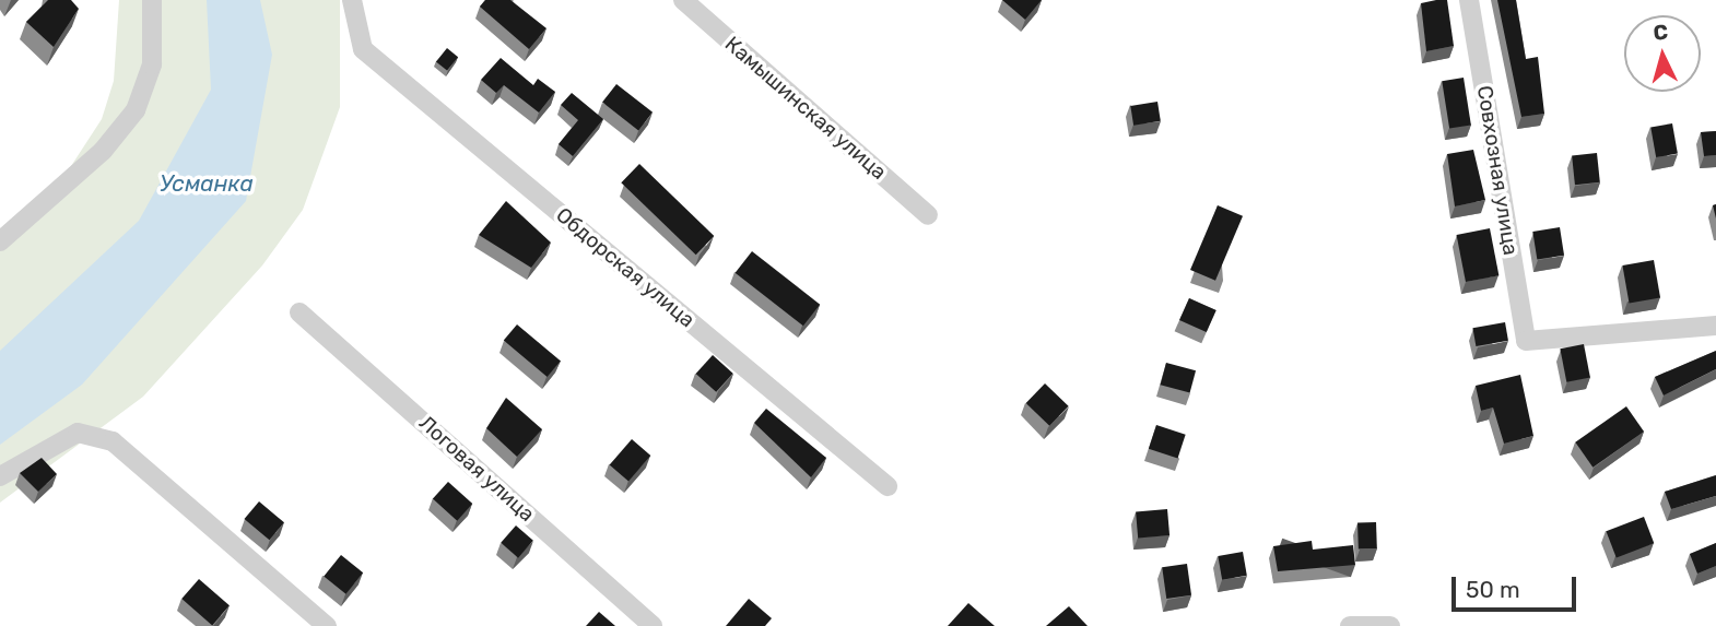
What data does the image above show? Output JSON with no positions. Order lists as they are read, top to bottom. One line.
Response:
{"streets":{"street":["Камышинская улица","Совхозная улица","Обдорская улица","Логовая улица"]},"water":["Усманка"],"scale_bar":"50 m","north":"top"}
